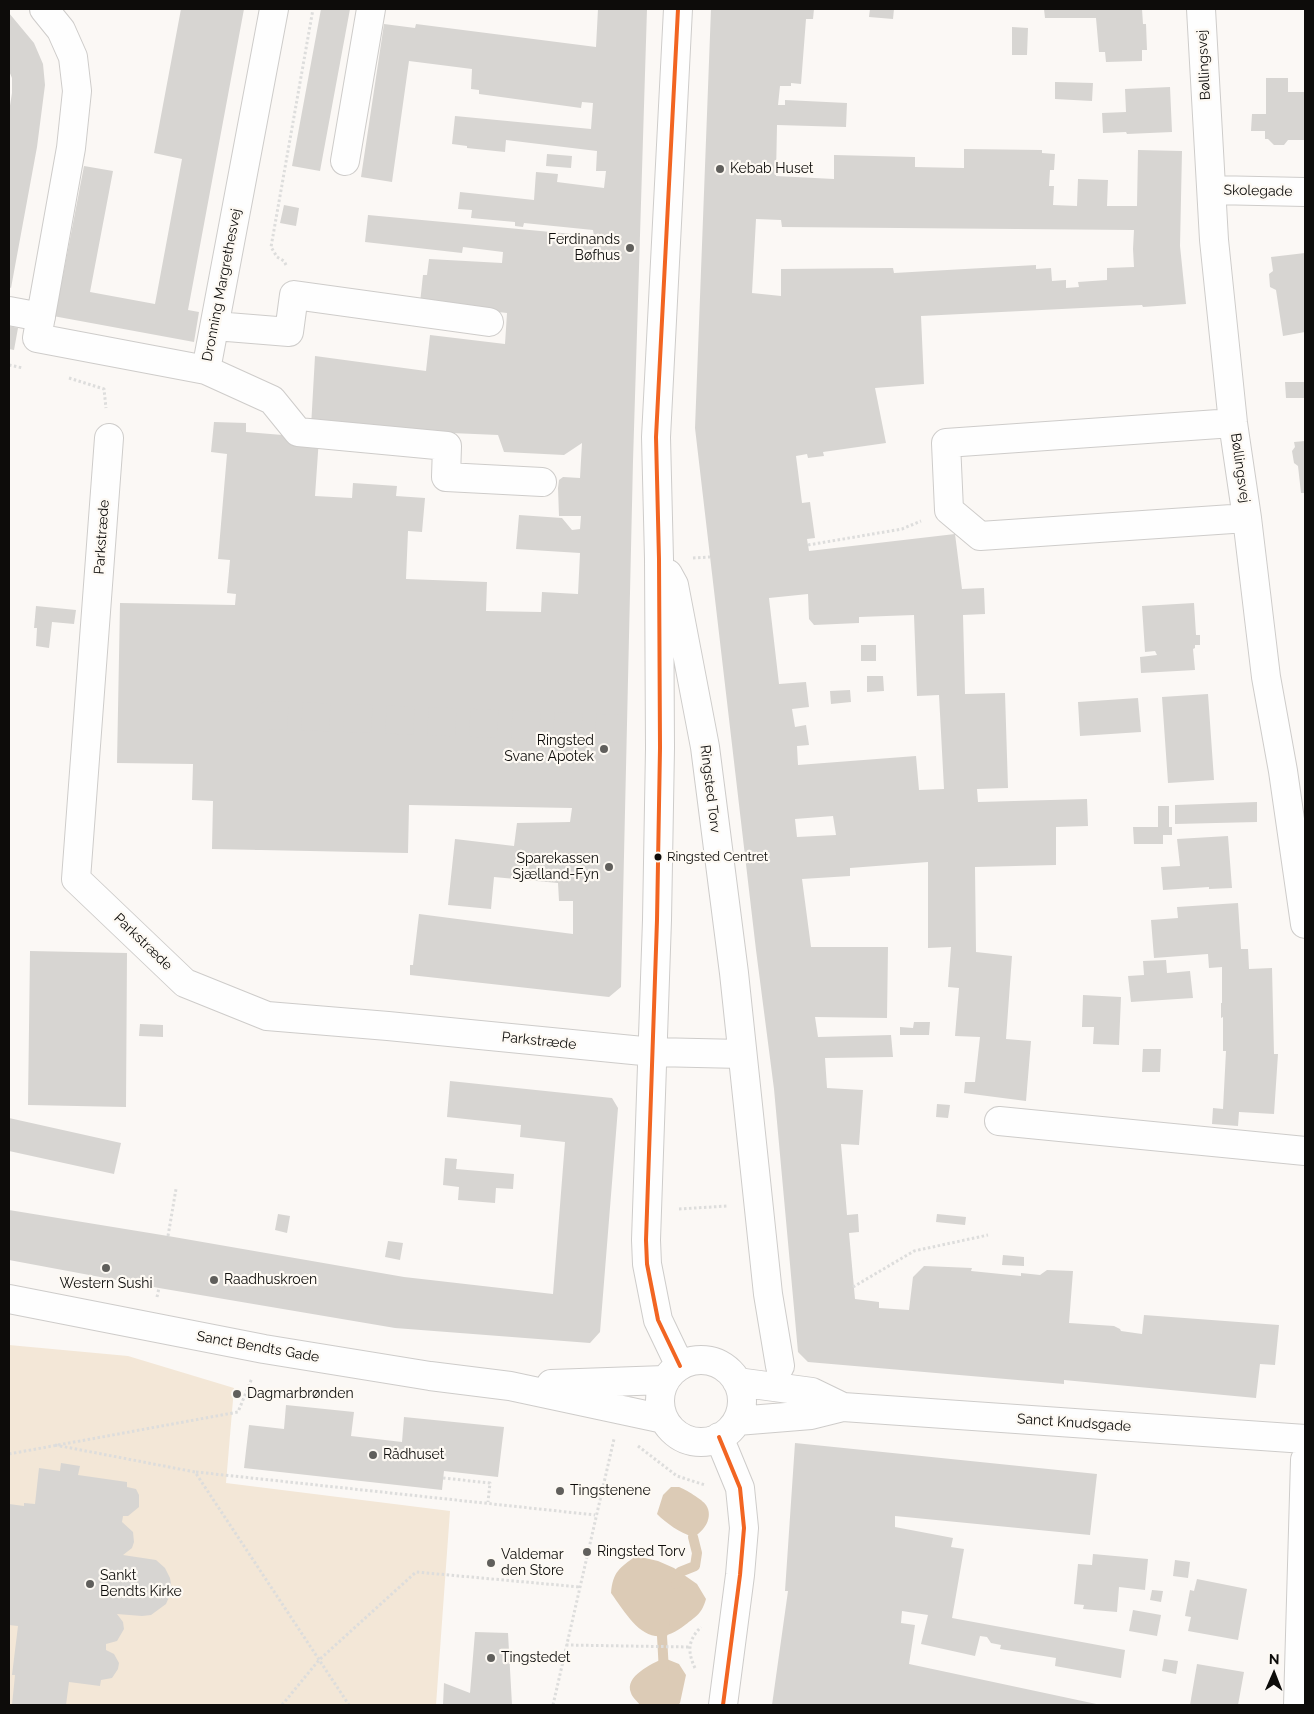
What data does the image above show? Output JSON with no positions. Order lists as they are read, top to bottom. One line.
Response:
{"streets":{"street":["Bøllingsvej","Skolegade","Dronning Margrethesvej","Parkstræde","Ringsted Torv","Sanct Bendts Gade","Sanct Knudsgade"]},"crossings":[["Bøllingsvej","Skolegade"],["Sanct Bendts Gade","Sanct Knudsgade"]],"places":["Kebab Huset","Ferdinands Bøfhus","Ringsted Svane Apotek","Ringsted Centret","Sparekassen Sjælland-Fyn","Western Sushi","Raadhuskroen","Dagmarbrønden","Rådhuset","Tingstenene","Ringsted Torv","Valdemar den Store","Sankt Bendts Kirke","Tingstedet"],"north":"top"}
